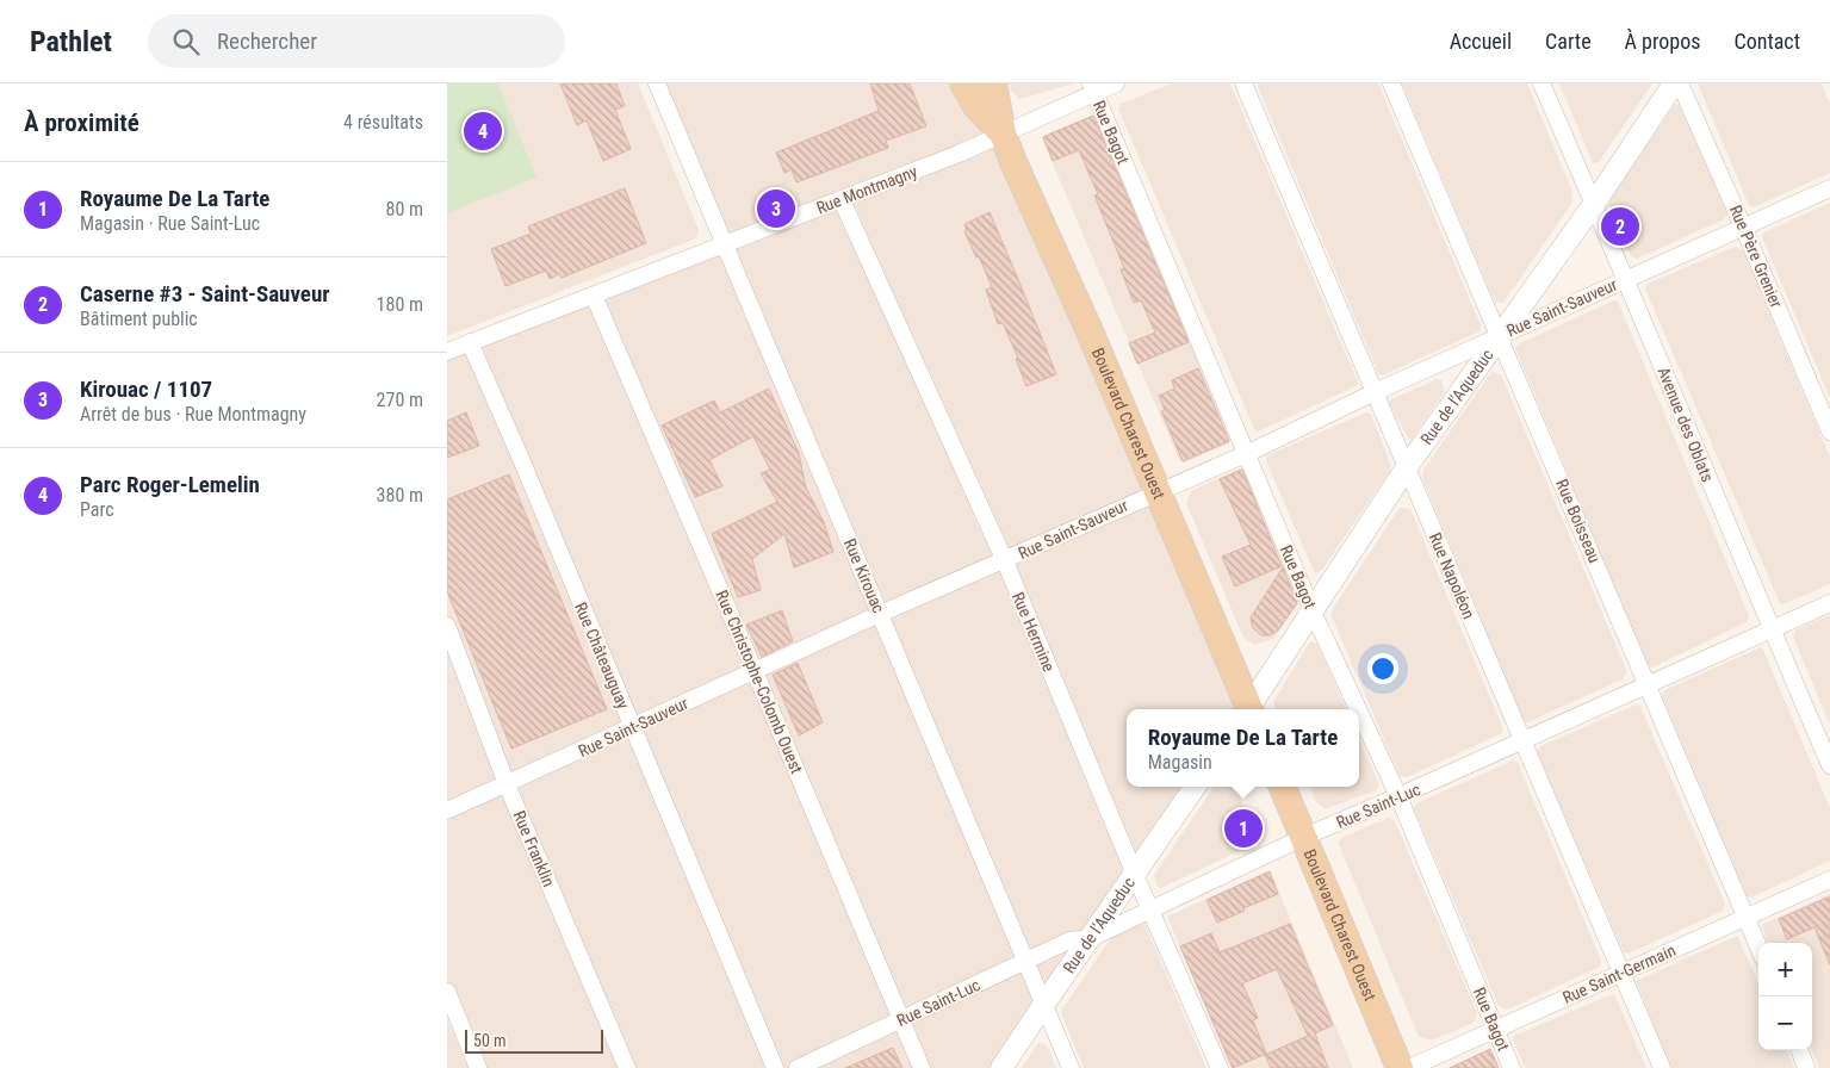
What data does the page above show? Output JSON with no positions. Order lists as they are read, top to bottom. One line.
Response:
{"streets":{"main road":["Boulevard Charest Ouest"],"street":["Rue Bagot","Rue Montmagny","Rue Père Grenier","Rue Saint-Sauveur","Rue de l'Aqueduc","Avenue des Oblats","Rue Boisseau","Rue Kirouac","Rue Napoléon","Rue Hermine","Rue Châteauguay","Rue Christophe-Colomb Ouest","Rue Saint-Luc","Rue Franklin","Rue Saint-Germain"]},"crossings":[["Rue Bagot","Rue Montmagny"],["Rue Bagot","Rue Saint-Sauveur"],["Rue Bagot","Rue de l'Aqueduc"],["Rue Bagot","Rue Saint-Luc"],["Rue Bagot","Rue Saint-Germain"],["Rue Montmagny","Boulevard Charest Ouest"],["Rue Montmagny","Rue Kirouac"],["Rue Montmagny","Rue Hermine"],["Rue Montmagny","Rue Châteauguay"],["Rue Montmagny","Rue Christophe-Colomb Ouest"],["Rue Père Grenier","Rue Saint-Sauveur"],["Rue Saint-Sauveur","Rue de l'Aqueduc"],["Rue Saint-Sauveur","Boulevard Charest Ouest"],["Rue Saint-Sauveur","Avenue des Oblats"],["Rue Saint-Sauveur","Rue Boisseau"],["Rue Saint-Sauveur","Rue Kirouac"],["Rue Saint-Sauveur","Rue Napoléon"],["Rue Saint-Sauveur","Rue Hermine"],["Rue Saint-Sauveur","Rue Châteauguay"],["Rue Saint-Sauveur","Rue Christophe-Colomb Ouest"],["Rue Saint-Sauveur","Rue Franklin"],["Rue de l'Aqueduc","Avenue des Oblats"],["Rue de l'Aqueduc","Rue Boisseau"],["Rue de l'Aqueduc","Rue Kirouac"],["Rue de l'Aqueduc","Rue Napoléon"],["Rue de l'Aqueduc","Rue Hermine"],["Rue de l'Aqueduc","Rue Saint-Luc"],["Boulevard Charest Ouest","Rue Saint-Luc"],["Avenue des Oblats","Rue Saint-Luc"],["Rue Boisseau","Rue Saint-Luc"],["Rue Boisseau","Rue Saint-Germain"],["Rue Kirouac","Rue Saint-Luc"],["Rue Napoléon","Rue Saint-Luc"],["Rue Napoléon","Rue Saint-Germain"],["Rue Hermine","Rue Saint-Luc"],["Rue Christophe-Colomb Ouest","Rue Saint-Luc"]],"scale_bar":"50 m","page":{"header":"Pathlet","search":"Rechercher","nav":["Accueil","Carte","À propos","Contact"],"heading":["À proximité","4 résultats"],"pins":["4","3","2","1"],"list":[{"mark":"1","name":"Royaume De La Tarte","note":"Magasin · Rue Saint-Luc","value":"80 m"},{"mark":"2","name":"Caserne #3 - Saint-Sauveur","note":"Bâtiment public","value":"180 m"},{"mark":"3","name":"Kirouac / 1107","note":"Arrêt de bus · Rue Montmagny","value":"270 m"},{"mark":"4","name":"Parc Roger-Lemelin","note":"Parc","value":"380 m"}],"popup":["Royaume De La Tarte","Magasin"],"map_buttons":["+","−"],"scale":"50 m"}}
